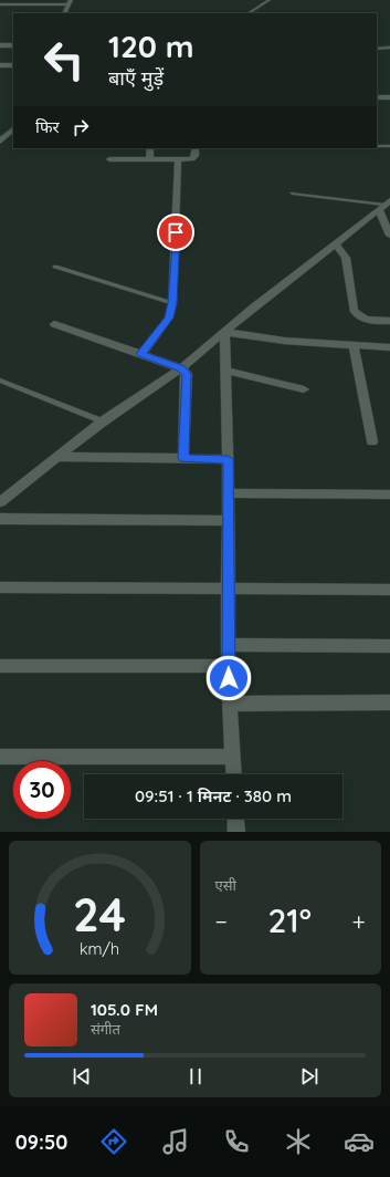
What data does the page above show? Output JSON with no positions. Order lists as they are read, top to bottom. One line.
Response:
{"page":{"turn":["120 m","बाएँ मुड़ें"],"then":"फिर","limit":"30","trip":"09:51 · 1 मिनट · 380 m","tile":"एसी","heat":["−","21°","+"],"song":["105.0 FM","संगीत"],"tabs":"09:50","gauge":["24","km/h"]}}
